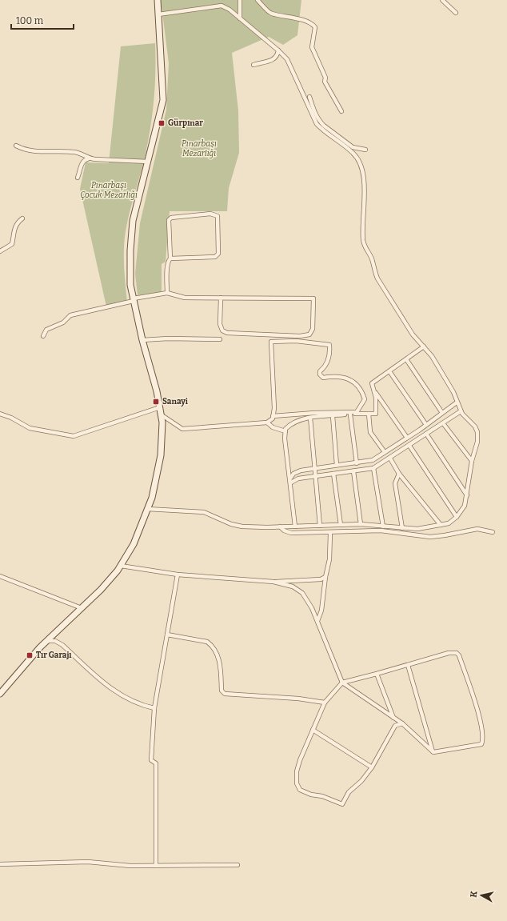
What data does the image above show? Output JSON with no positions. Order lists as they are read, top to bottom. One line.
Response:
{"parks":["Pınarbaşı Mezarlığı","Pınarbaşı Çocuk Mezarlığı"],"places":{"transit":["Gürpınar","Sanayi","Tır Garajı"]},"scale_bar":"100 m","north":"left"}
